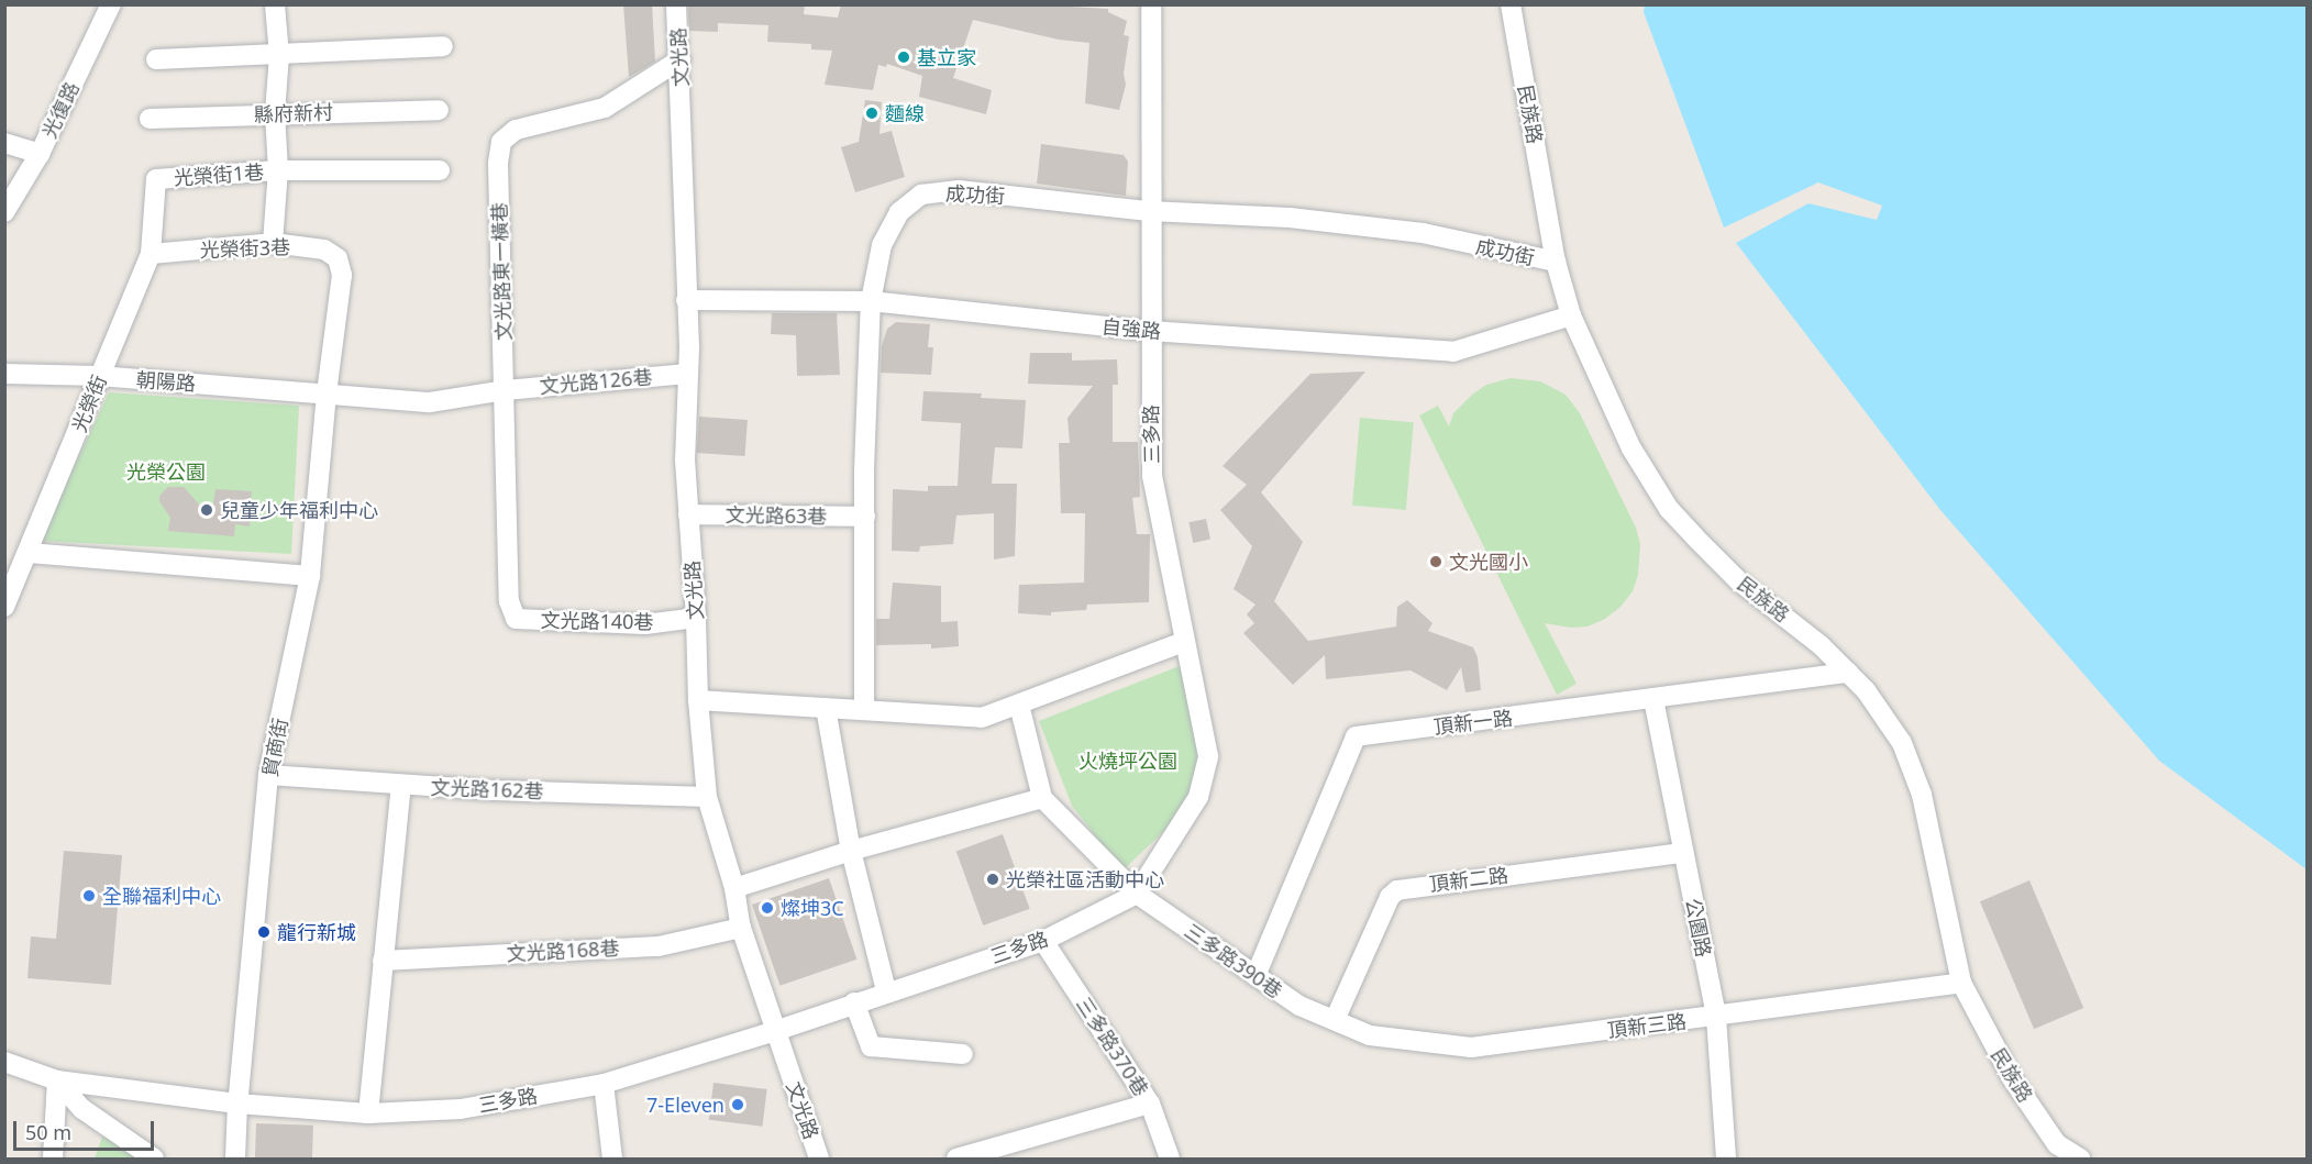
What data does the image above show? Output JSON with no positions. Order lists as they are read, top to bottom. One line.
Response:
{"streets":{"street":["文光路","光復路","縣府新村","民族路","光榮街1巷","成功街","光榮街3巷","文光路東一橫巷","自強路","朝陽路","文光路126巷","光榮街","三多路","文光路63巷","文光路140巷","頂新一路","貿商街","文光路162巷","頂新二路","公園路","文光路168巷","三多路390巷","頂新三路","三多路370巷"]},"crossings":[["文光路","文光路東一橫巷"],["文光路","自強路"],["文光路","文光路126巷"],["文光路","三多路"],["文光路","文光路63巷"],["文光路","文光路140巷"],["文光路","文光路162巷"],["文光路","文光路168巷"],["民族路","成功街"],["民族路","自強路"],["民族路","頂新一路"],["民族路","頂新三路"],["光榮街1巷","光榮街3巷"],["光榮街1巷","光榮街"],["成功街","自強路"],["成功街","三多路"],["成功街","文光路63巷"],["光榮街3巷","光榮街"],["光榮街3巷","貿商街"],["文光路東一橫巷","文光路126巷"],["文光路東一橫巷","文光路140巷"],["自強路","三多路"],["朝陽路","光榮街"],["朝陽路","貿商街"],["三多路","貿商街"],["三多路","三多路390巷"],["三多路","三多路370巷"],["頂新一路","公園路"],["頂新一路","三多路390巷"],["貿商街","文光路162巷"],["頂新二路","公園路"],["頂新二路","三多路390巷"],["頂新二路","頂新三路"],["公園路","頂新三路"],["三多路390巷","頂新三路"]],"parks":["光榮公園","火燒坪公園"],"places":["基立家","麵線","兒童少年福利中心","文光國小","光榮社區活動中心","全聯福利中心","燦坤3C","龍行新城","7-Eleven"],"scale_bar":"50 m"}
